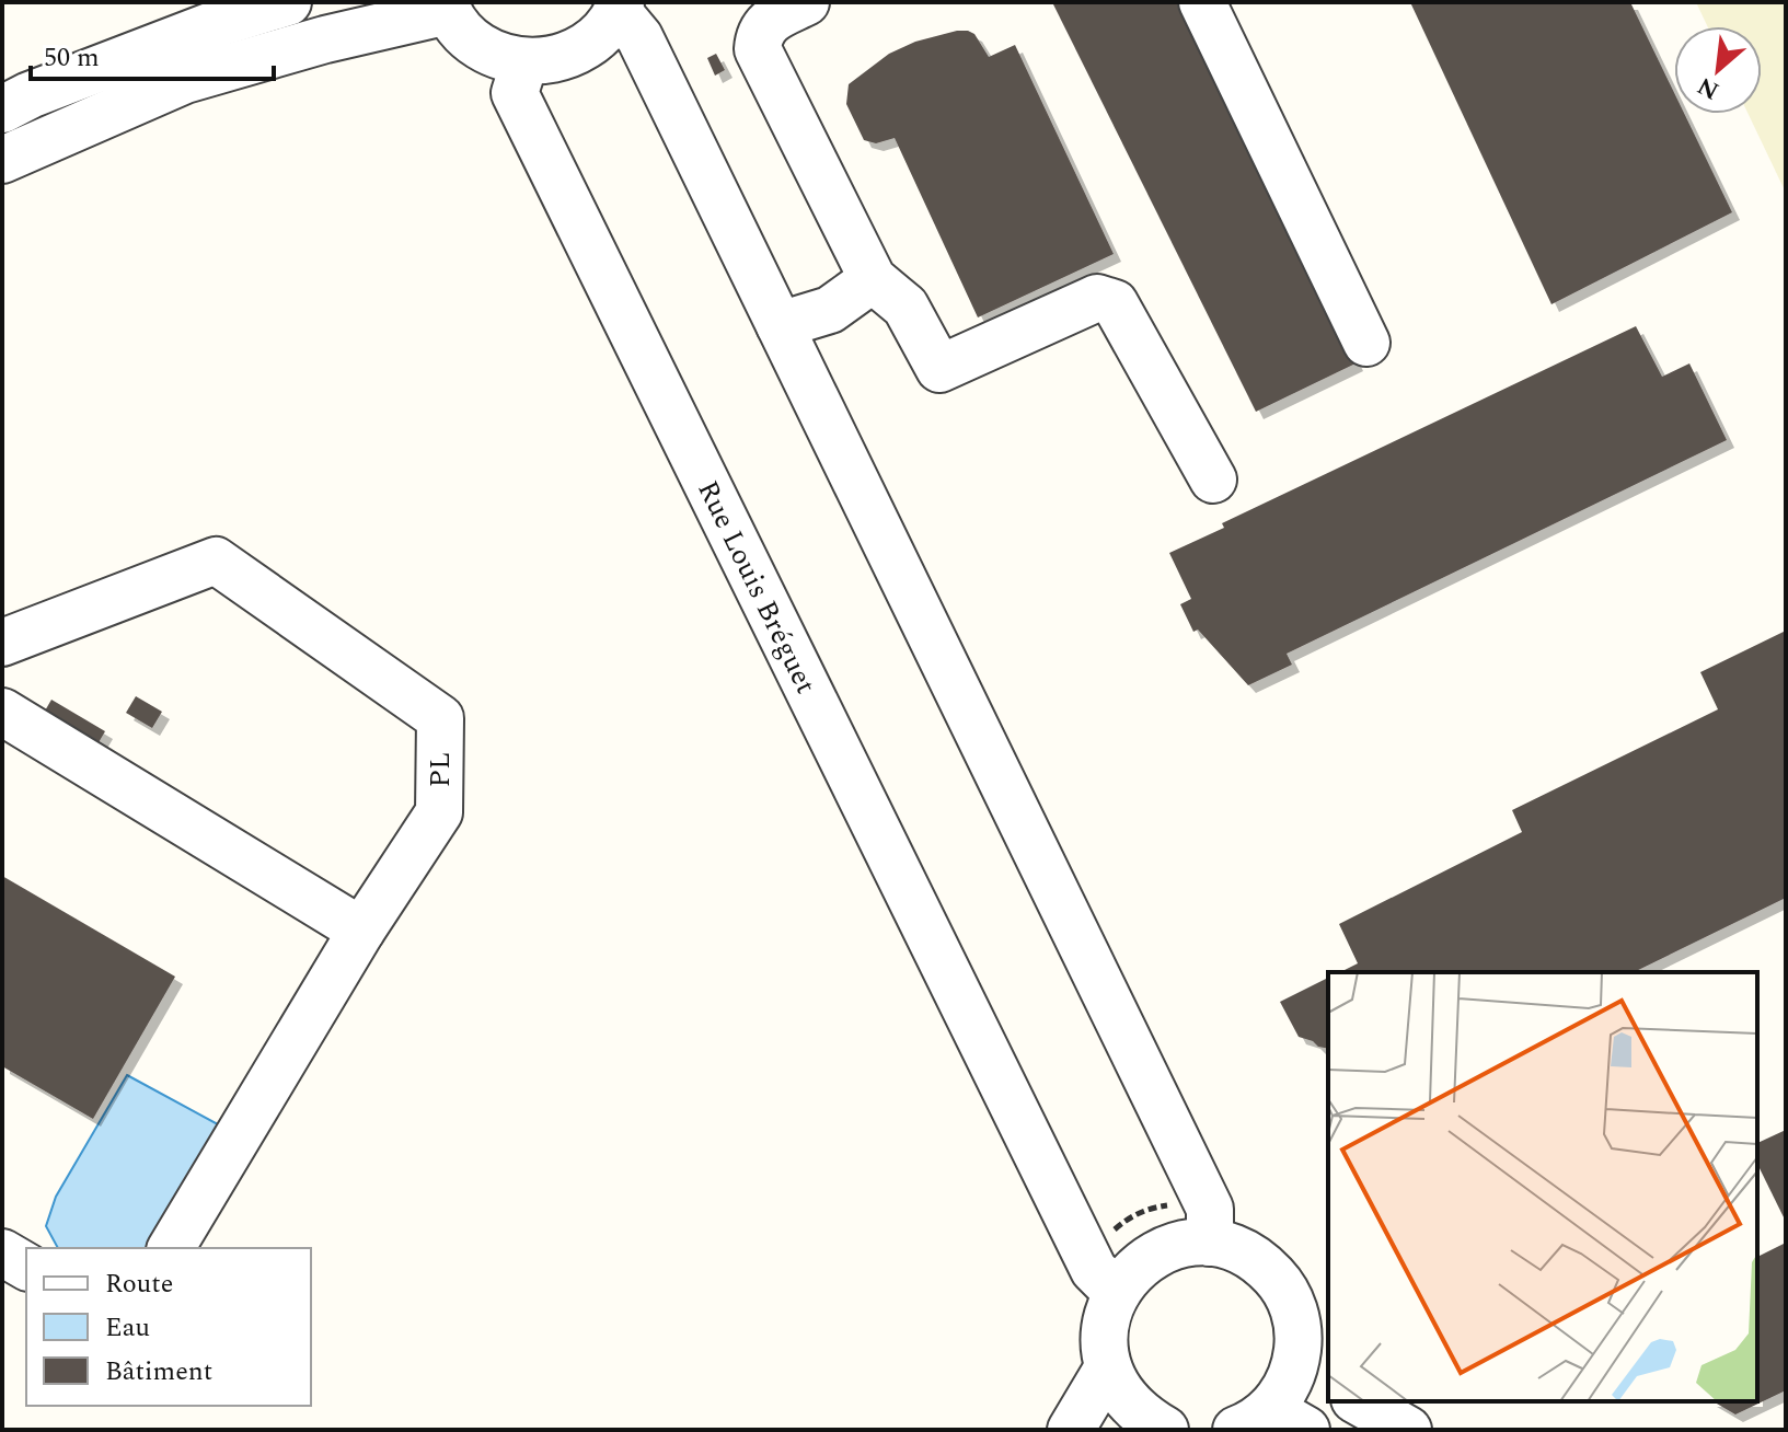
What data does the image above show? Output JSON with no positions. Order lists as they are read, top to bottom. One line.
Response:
{"streets":{"street":["Rue Louis Bréguet","PL"]},"legend":["Route","Eau","Bâtiment"],"scale_bar":"50 m","north":"bottom left"}
